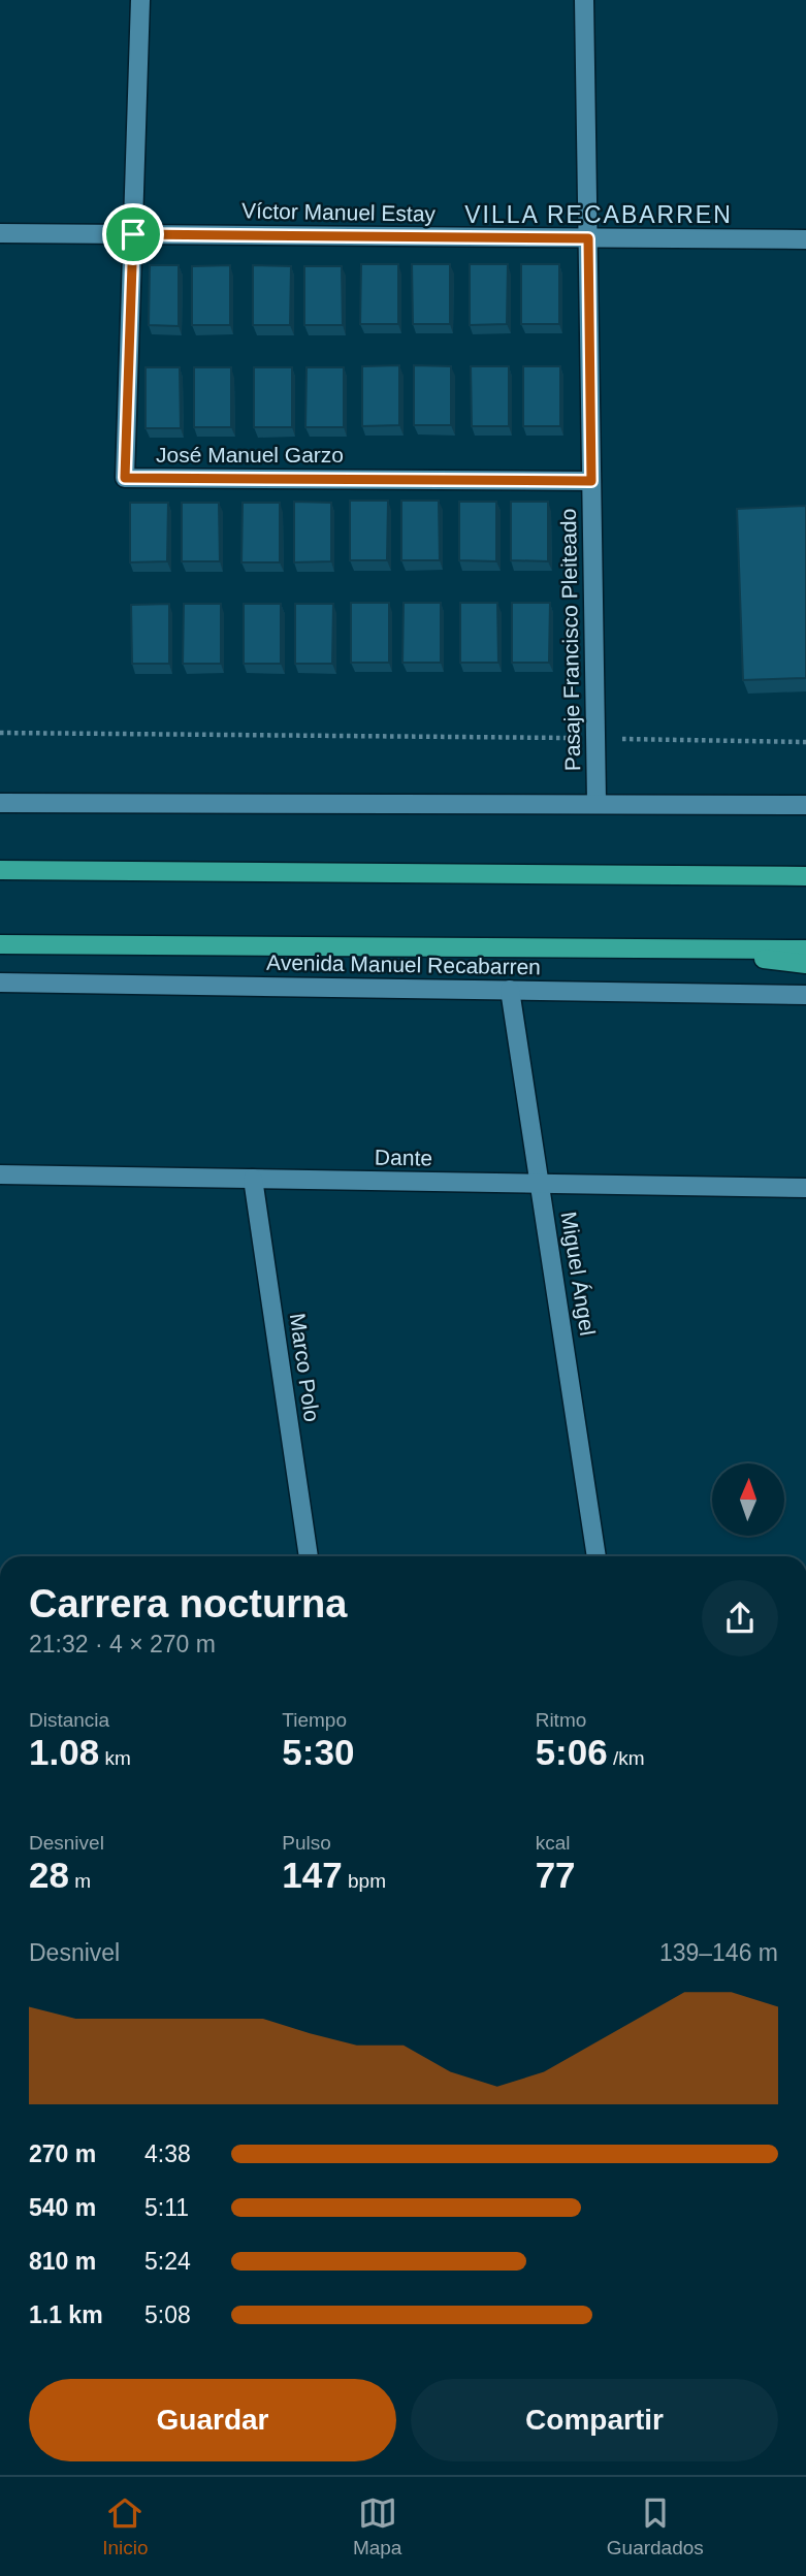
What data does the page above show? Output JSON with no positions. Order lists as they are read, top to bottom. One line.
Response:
{"streets":{"main road":["Avenida Manuel Recabarren"],"street":["Víctor Manuel Estay","José Manuel Garzo","Pasaje Francisco Pleiteado","Dante","Miguel Ángel","Marco Polo"]},"crossings":[["Víctor Manuel Estay","José Manuel Garzo"],["Víctor Manuel Estay","Pasaje Francisco Pleiteado"],["José Manuel Garzo","Pasaje Francisco Pleiteado"],["Avenida Manuel Recabarren","Miguel Ángel"],["Dante","Miguel Ángel"],["Dante","Marco Polo"]],"districts":["VILLA RECABARREN"],"north":"top","page":{"heading":["Carrera nocturna","21:32 · 4 × 270 m"],"stats":[["Distancia","1.08 km"],["Tiempo","5:30"],["Ritmo","5:06 /km"],["Desnivel","28 m"],["Pulso","147 bpm"],["kcal","77"]],"chart":["Desnivel","139–146 m"],"list":[{"name":"270 m","note":"4:38"},{"name":"540 m","note":"5:11"},{"name":"810 m","note":"5:24"},{"name":"1.1 km","note":"5:08"}],"buttons":["Guardar","Compartir"],"tabs":["Inicio","Mapa","Guardados"]}}
